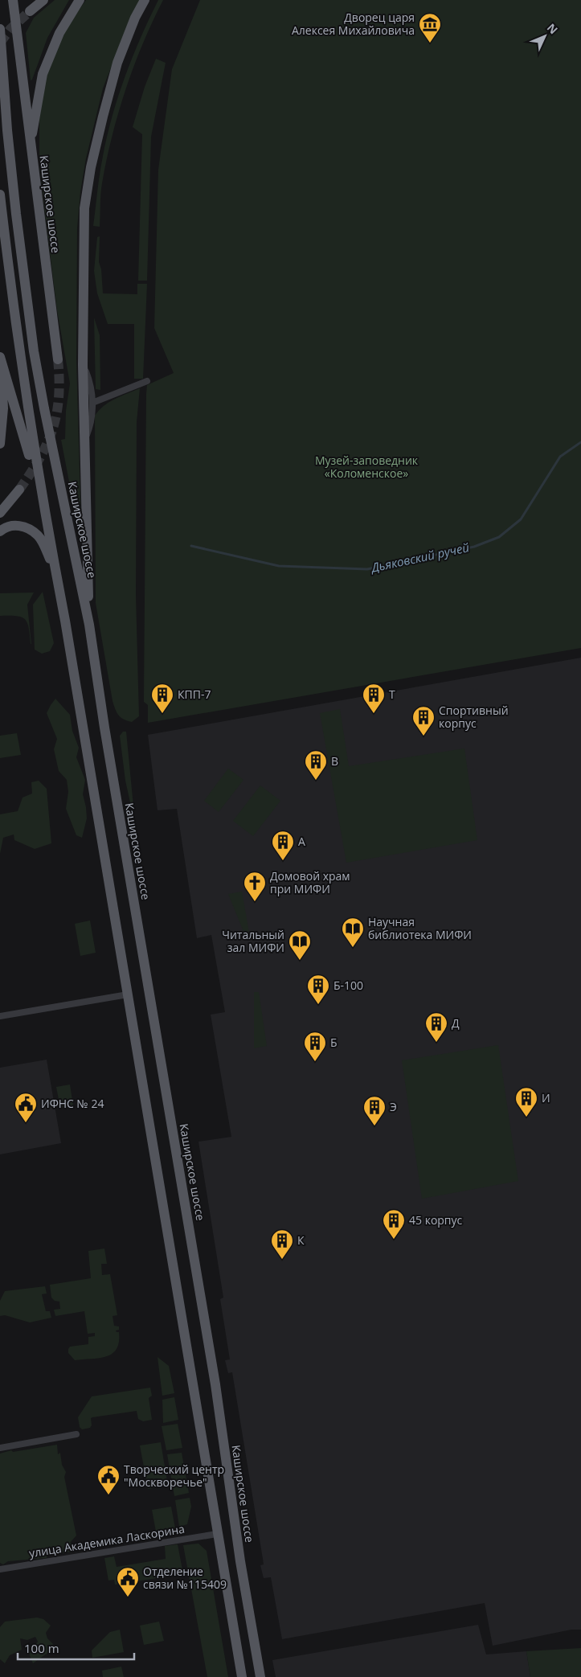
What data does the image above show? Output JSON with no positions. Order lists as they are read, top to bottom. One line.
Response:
{"streets":{"main road":["Каширское шоссе"],"street":["улица Академика Ласкорина"]},"water":["Дьяковский ручей"],"parks":["Музей-заповедник «Коломенское»"],"places":{"museum":["Дворец царя Алексея Михайловича"],"building":["КПП-7","Т","Спортивный корпус","В","А","Б-100","Д","Б","И","Э","45 корпус","К"],"church":["Домовой храм при МИФИ"],"library":["Научная библиотека МИФИ","Читальный зал МИФИ"],"public building":["ИФНС № 24","Творческий центр \"Москворечье\"","Отделение связи №115409"]},"scale_bar":"100 m","north":"top right"}
